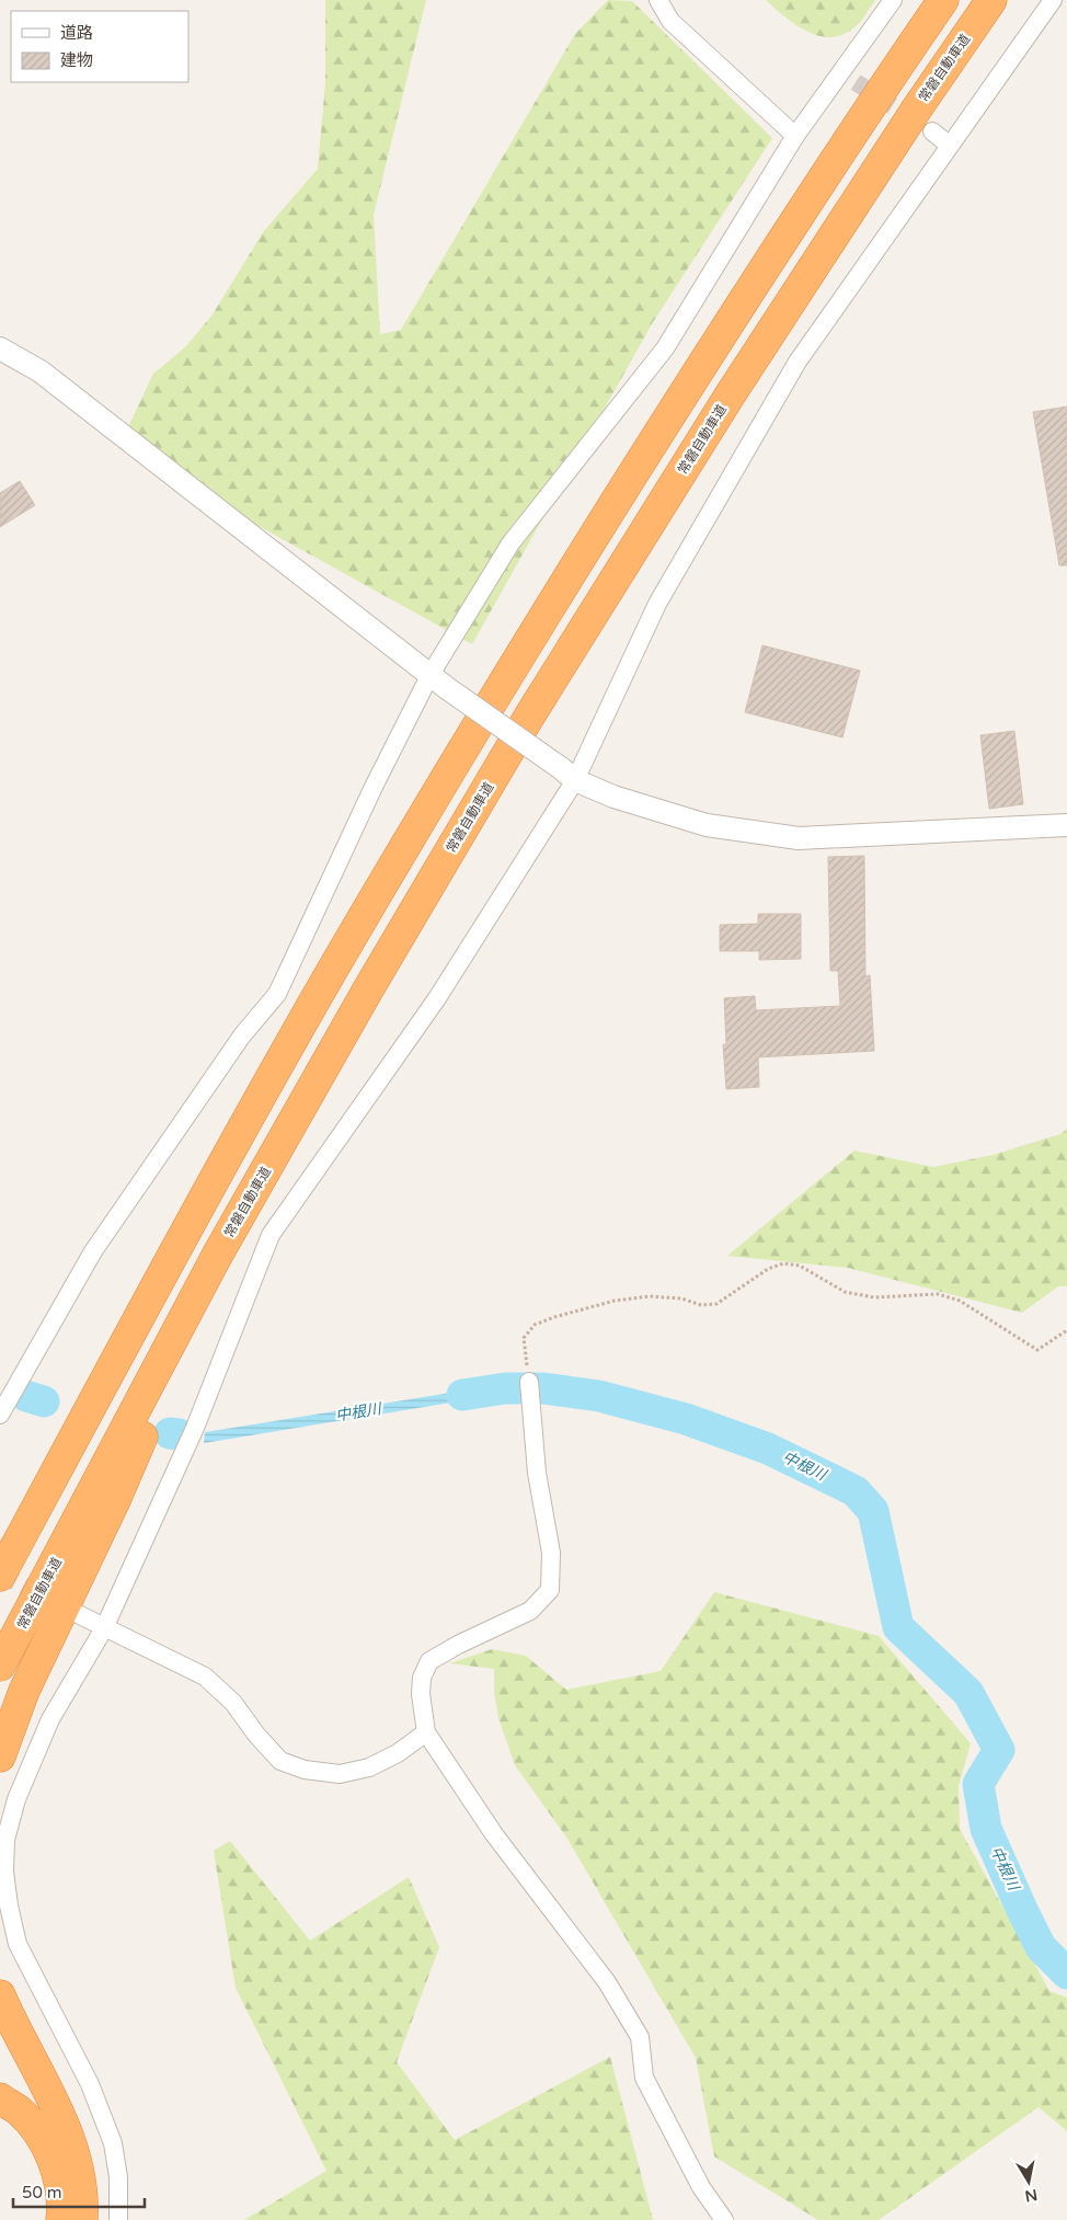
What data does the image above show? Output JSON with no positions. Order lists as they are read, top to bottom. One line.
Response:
{"streets":{"highway":["常磐自動車道"]},"water":["中根川"],"legend":["道路","建物"],"scale_bar":"50 m","north":"bottom"}
